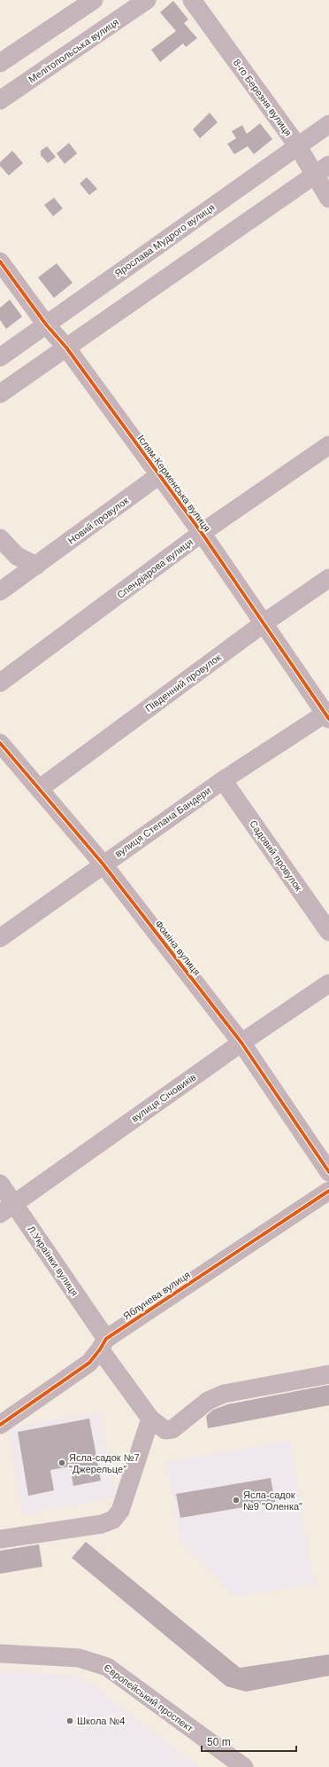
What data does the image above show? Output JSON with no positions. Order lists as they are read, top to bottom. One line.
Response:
{"streets":{"street":["Мелітопольська вулиця","8-го Березня вулиця","Ярослава Мудрого вулиця","Іслям-Керменська вулиця","Новий провулок","Спендіарова вулиця","Південний провулок","вулиця Степана Бандери","Садовий провулок","Фоміна вулиця","вулиця Січовиків","Л.Українки вулиця","Яблунева вулиця","Європейський проспект"]},"crossings":[["8-го Березня вулиця","Ярослава Мудрого вулиця"],["Ярослава Мудрого вулиця","Іслям-Керменська вулиця"],["Іслям-Керменська вулиця","Новий провулок"],["Іслям-Керменська вулиця","Спендіарова вулиця"],["Іслям-Керменська вулиця","Південний провулок"],["Іслям-Керменська вулиця","вулиця Степана Бандери"],["Південний провулок","Фоміна вулиця"],["вулиця Степана Бандери","Садовий провулок"],["вулиця Степана Бандери","Фоміна вулиця"],["Фоміна вулиця","вулиця Січовиків"],["вулиця Січовиків","Л.Українки вулиця"],["Л.Українки вулиця","Яблунева вулиця"]],"places":["Ясла-садок №7 \"Джерельце\"","Ясла-садок №9 \"Оленка\"","Школа №4"],"scale_bar":"50 m"}
